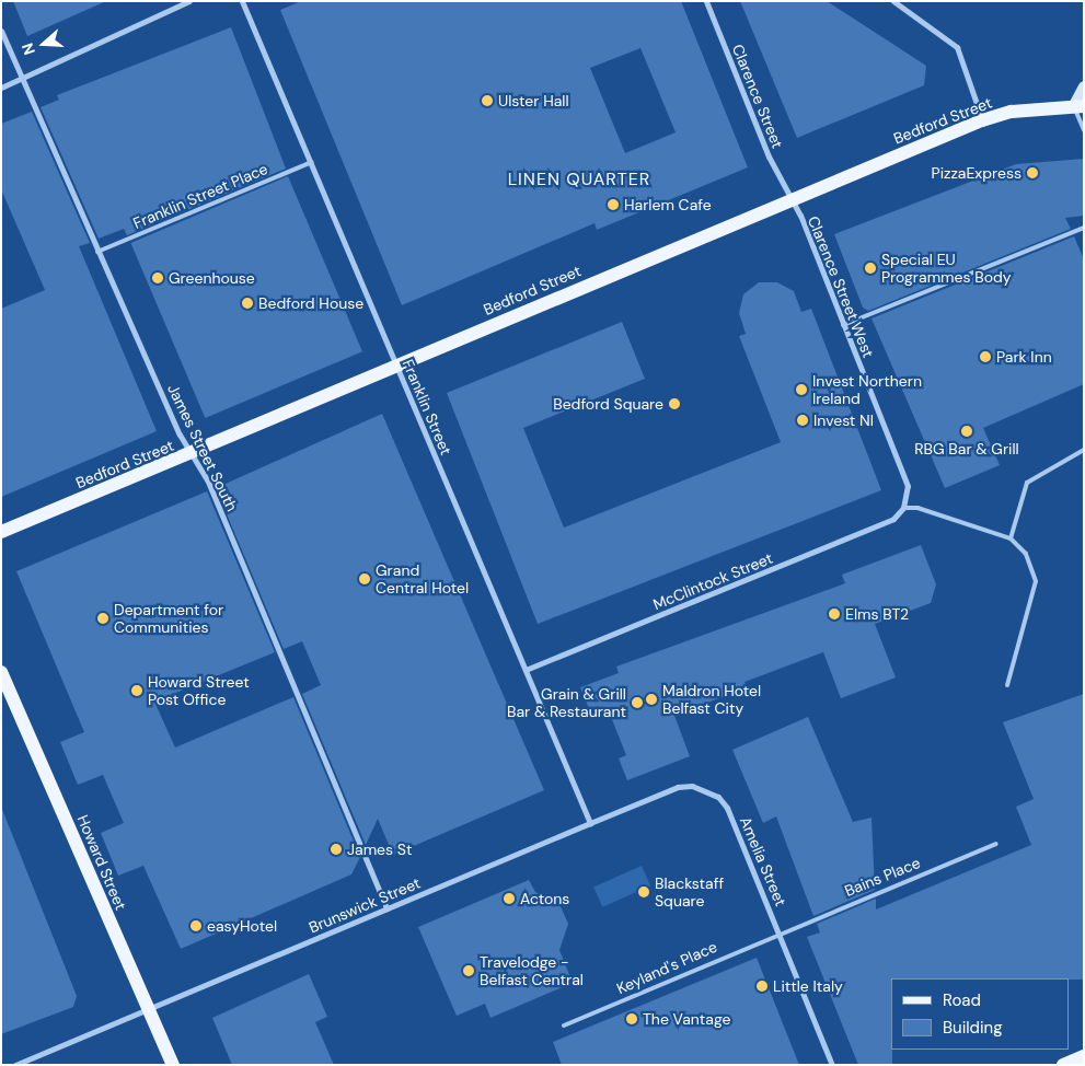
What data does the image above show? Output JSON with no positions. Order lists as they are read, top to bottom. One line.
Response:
{"streets":{"main road":["Bedford Street","Howard Street"],"street":["Clarence Street","Clarence Street West","Franklin Street","James Street South","McClintock Street","Amelia Street","Brunswick Street"],"lane":["Franklin Street Place","Bains Place","Keyland's Place"]},"crossings":[["Clarence Street","Bedford Street"],["Clarence Street","Clarence Street West"],["Bedford Street","Clarence Street West"],["Bedford Street","Franklin Street"],["Bedford Street","James Street South"],["Franklin Street Place","Franklin Street"],["Franklin Street Place","James Street South"],["Clarence Street West","McClintock Street"],["Franklin Street","McClintock Street"],["Franklin Street","Amelia Street"],["Franklin Street","Brunswick Street"],["James Street South","Brunswick Street"],["Amelia Street","Bains Place"],["Amelia Street","Brunswick Street"],["Amelia Street","Keyland's Place"],["Howard Street","Brunswick Street"],["Bains Place","Keyland's Place"]],"districts":["LINEN QUARTER"],"places":["Ulster Hall","PizzaExpress","Harlem Cafe","Special EU Programmes Body","Greenhouse","Bedford House","Park Inn","Invest Northern Ireland","Bedford Square","Invest NI","RBG Bar & Grill","Grand Central Hotel","Elms BT2","Department for Communities","Howard Street Post Office","Maldron Hotel Belfast City","Grain & Grill Bar & Restaurant","James St","Blackstaff Square","Actons","easyHotel","Travelodge - Belfast Central","Little Italy","The Vantage"],"legend":["Road","Building"],"north":"left"}
